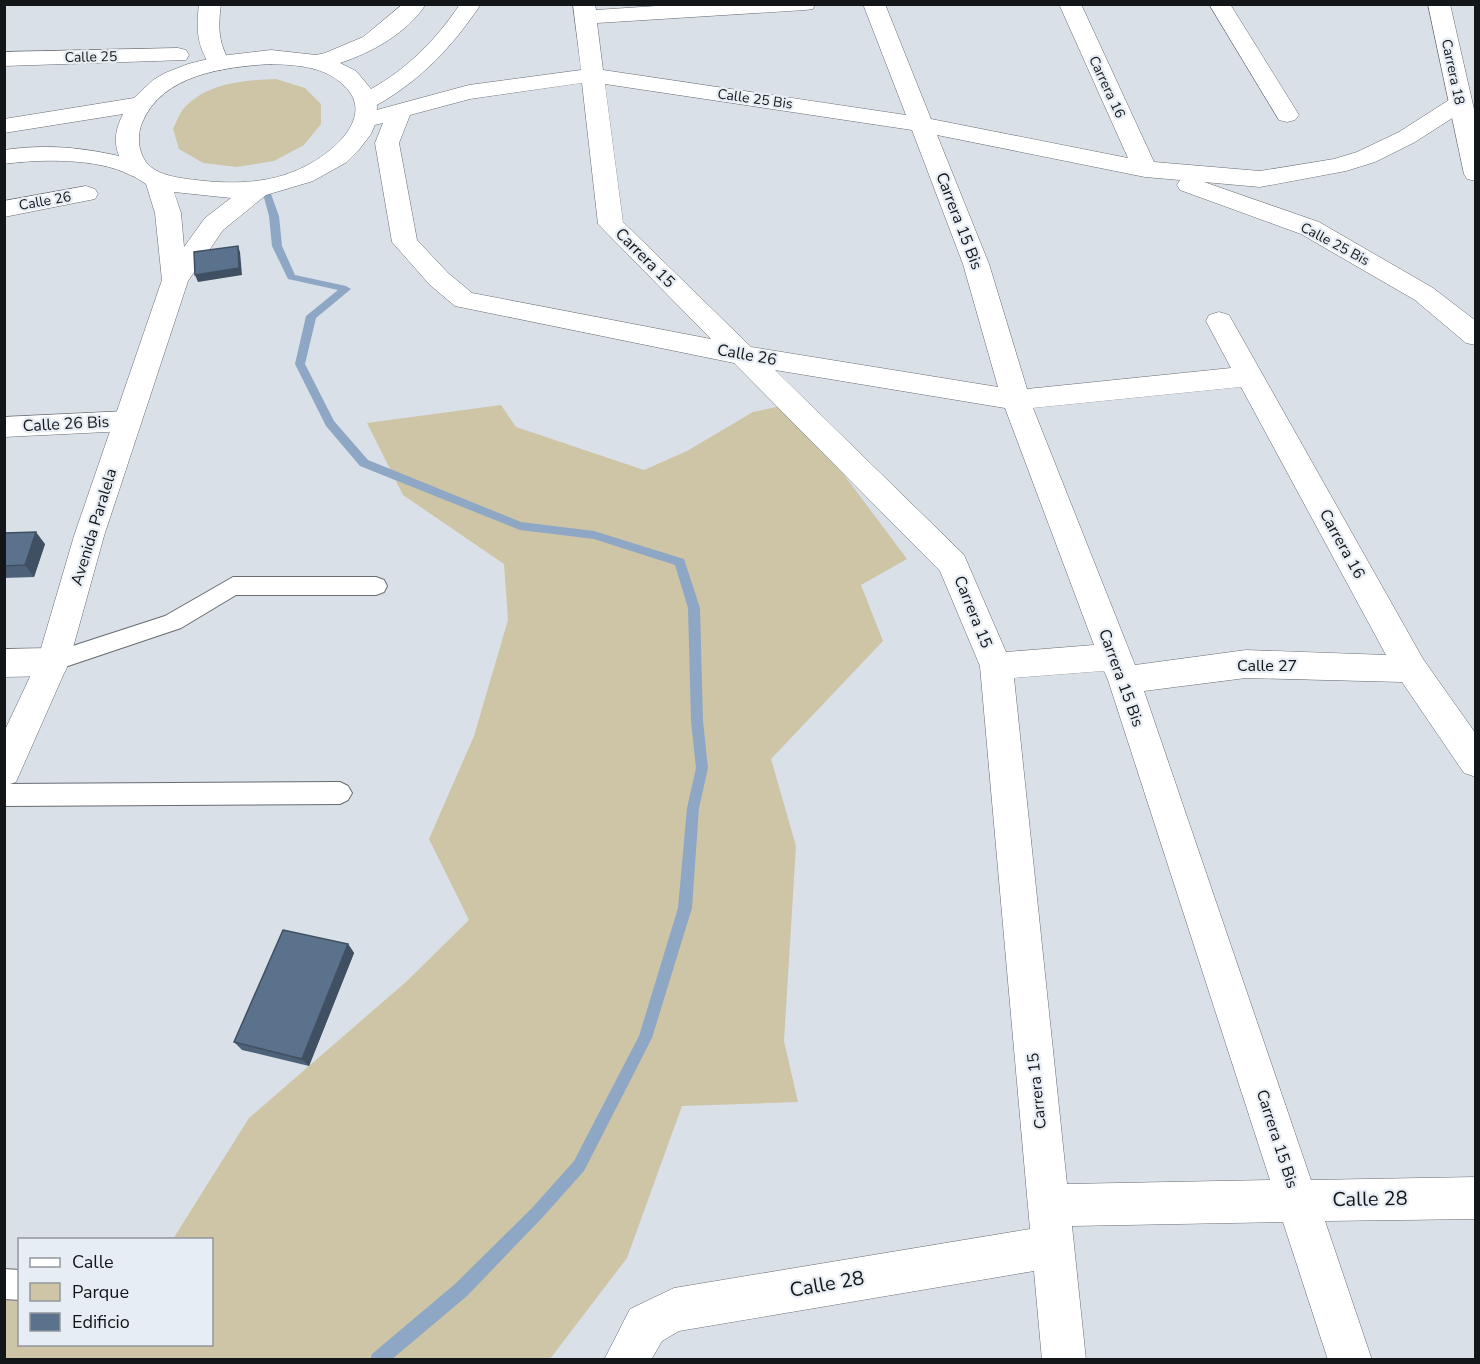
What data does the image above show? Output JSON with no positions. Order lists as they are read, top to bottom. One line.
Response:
{"streets":{"street":["Calle 25","Carrera 18","Carrera 16","Calle 25 Bis","Calle 26","Carrera 15 Bis","Carrera 15","Calle 26 Bis","Avenida Paralela","Calle 27","Calle 28"]},"crossings":[["Carrera 18","Calle 25 Bis"],["Carrera 16","Calle 25 Bis"],["Carrera 16","Calle 26"],["Carrera 16","Calle 27"],["Calle 25 Bis","Calle 26"],["Calle 25 Bis","Carrera 15 Bis"],["Calle 25 Bis","Carrera 15"],["Calle 26","Carrera 15 Bis"],["Calle 26","Carrera 15"],["Carrera 15 Bis","Calle 27"],["Carrera 15 Bis","Calle 28"],["Carrera 15","Calle 27"],["Carrera 15","Calle 28"],["Calle 26 Bis","Avenida Paralela"]],"legend":["Calle","Parque","Edificio"]}
